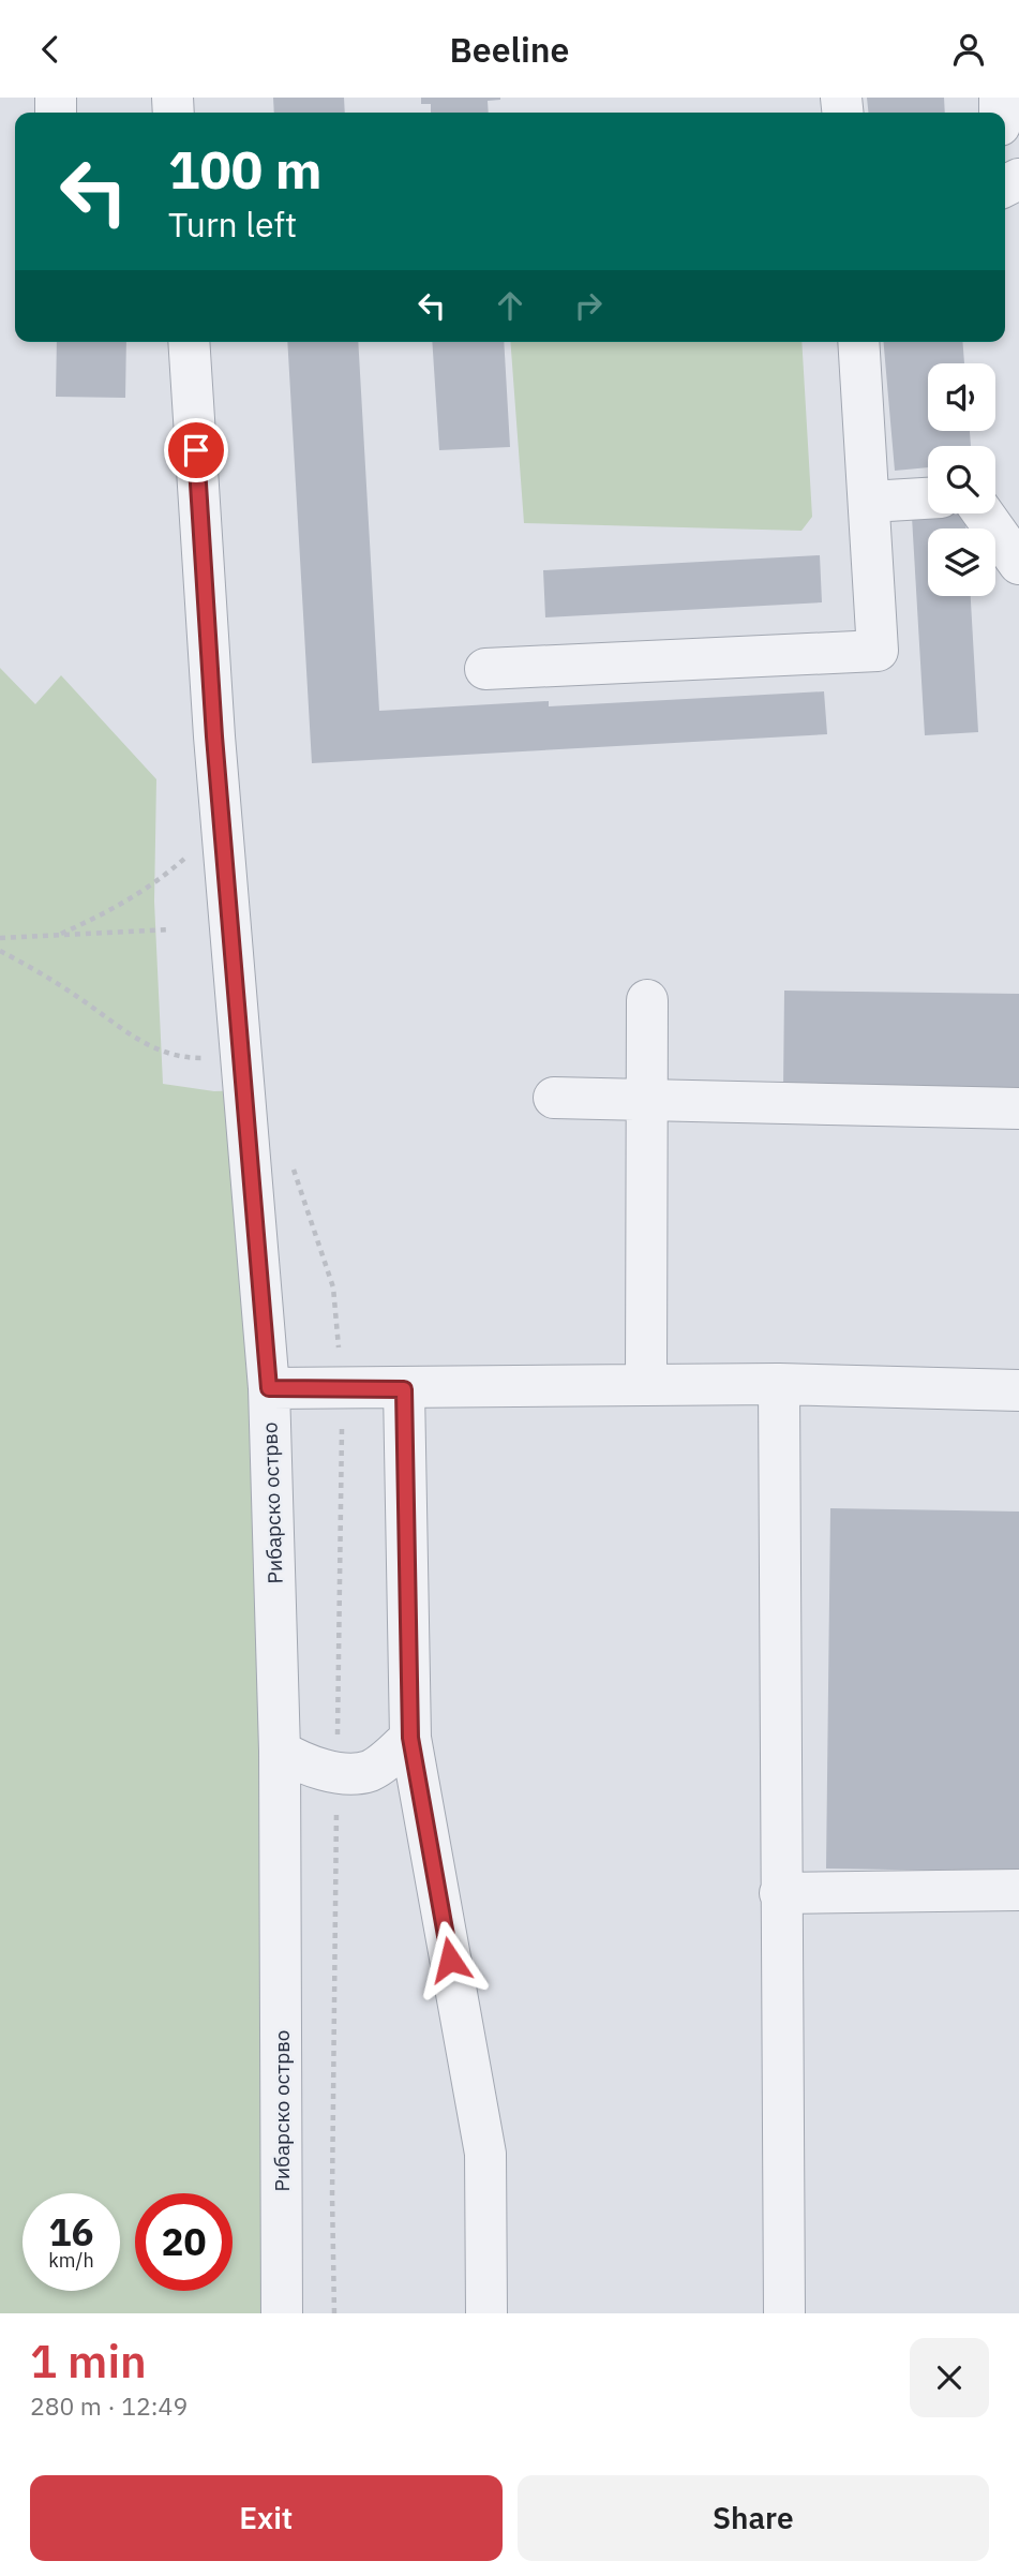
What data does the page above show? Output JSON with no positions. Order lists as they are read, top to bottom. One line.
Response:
{"streets":{"street":["Рибарско острво"]},"page":{"header":"Beeline","turn":["100 m","Turn left"],"speed":"16 km/h","limit":"20","heading":["1 min","280 m · 12:49"],"buttons":["Exit","Share"]}}
